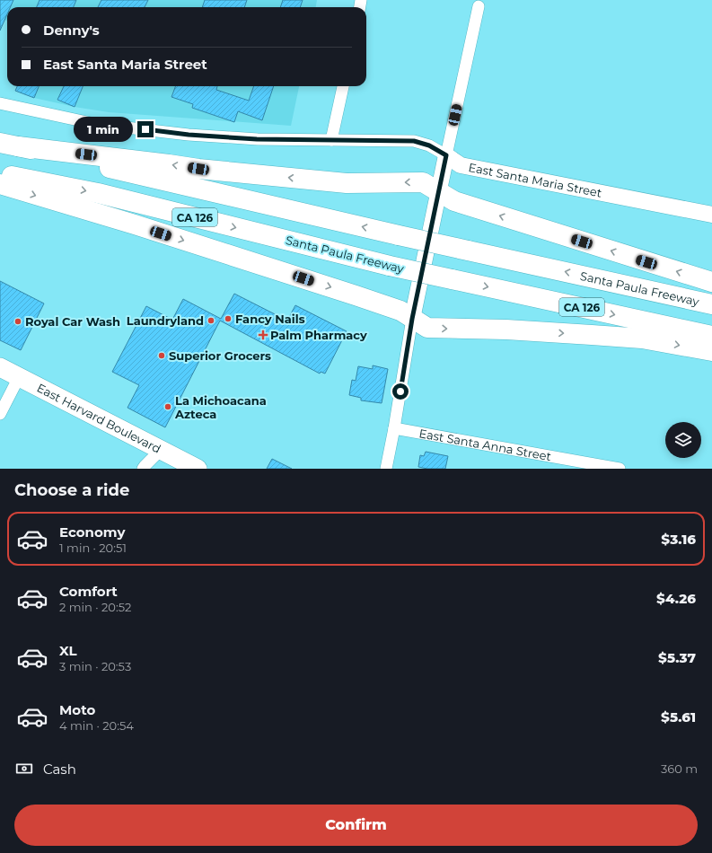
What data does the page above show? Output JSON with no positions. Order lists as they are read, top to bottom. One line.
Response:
{"streets":{"highway":["CA 126","Santa Paula Freeway"],"main road":["East Harvard Boulevard"],"street":["East Santa Maria Street","East Santa Anna Street"]},"places":{"other":["Fancy Nails","Laundryland","Royal Car Wash","Superior Grocers","La Michoacana Azteca"],"health":["Palm Pharmacy"]},"page":{"banner":["Denny's","East Santa Maria Street"],"bubble":"1 min","heading":"Choose a ride","list":[{"name":"Economy","note":"1 min · 20:51","value":"$3.16"},{"name":"Comfort","note":"2 min · 20:52","value":"$4.26"},{"name":"XL","note":"3 min · 20:53","value":"$5.37"},{"name":"Moto","note":"4 min · 20:54","value":"$5.61"}],"pay":["Cash","360 m"],"buttons":"Confirm"}}
